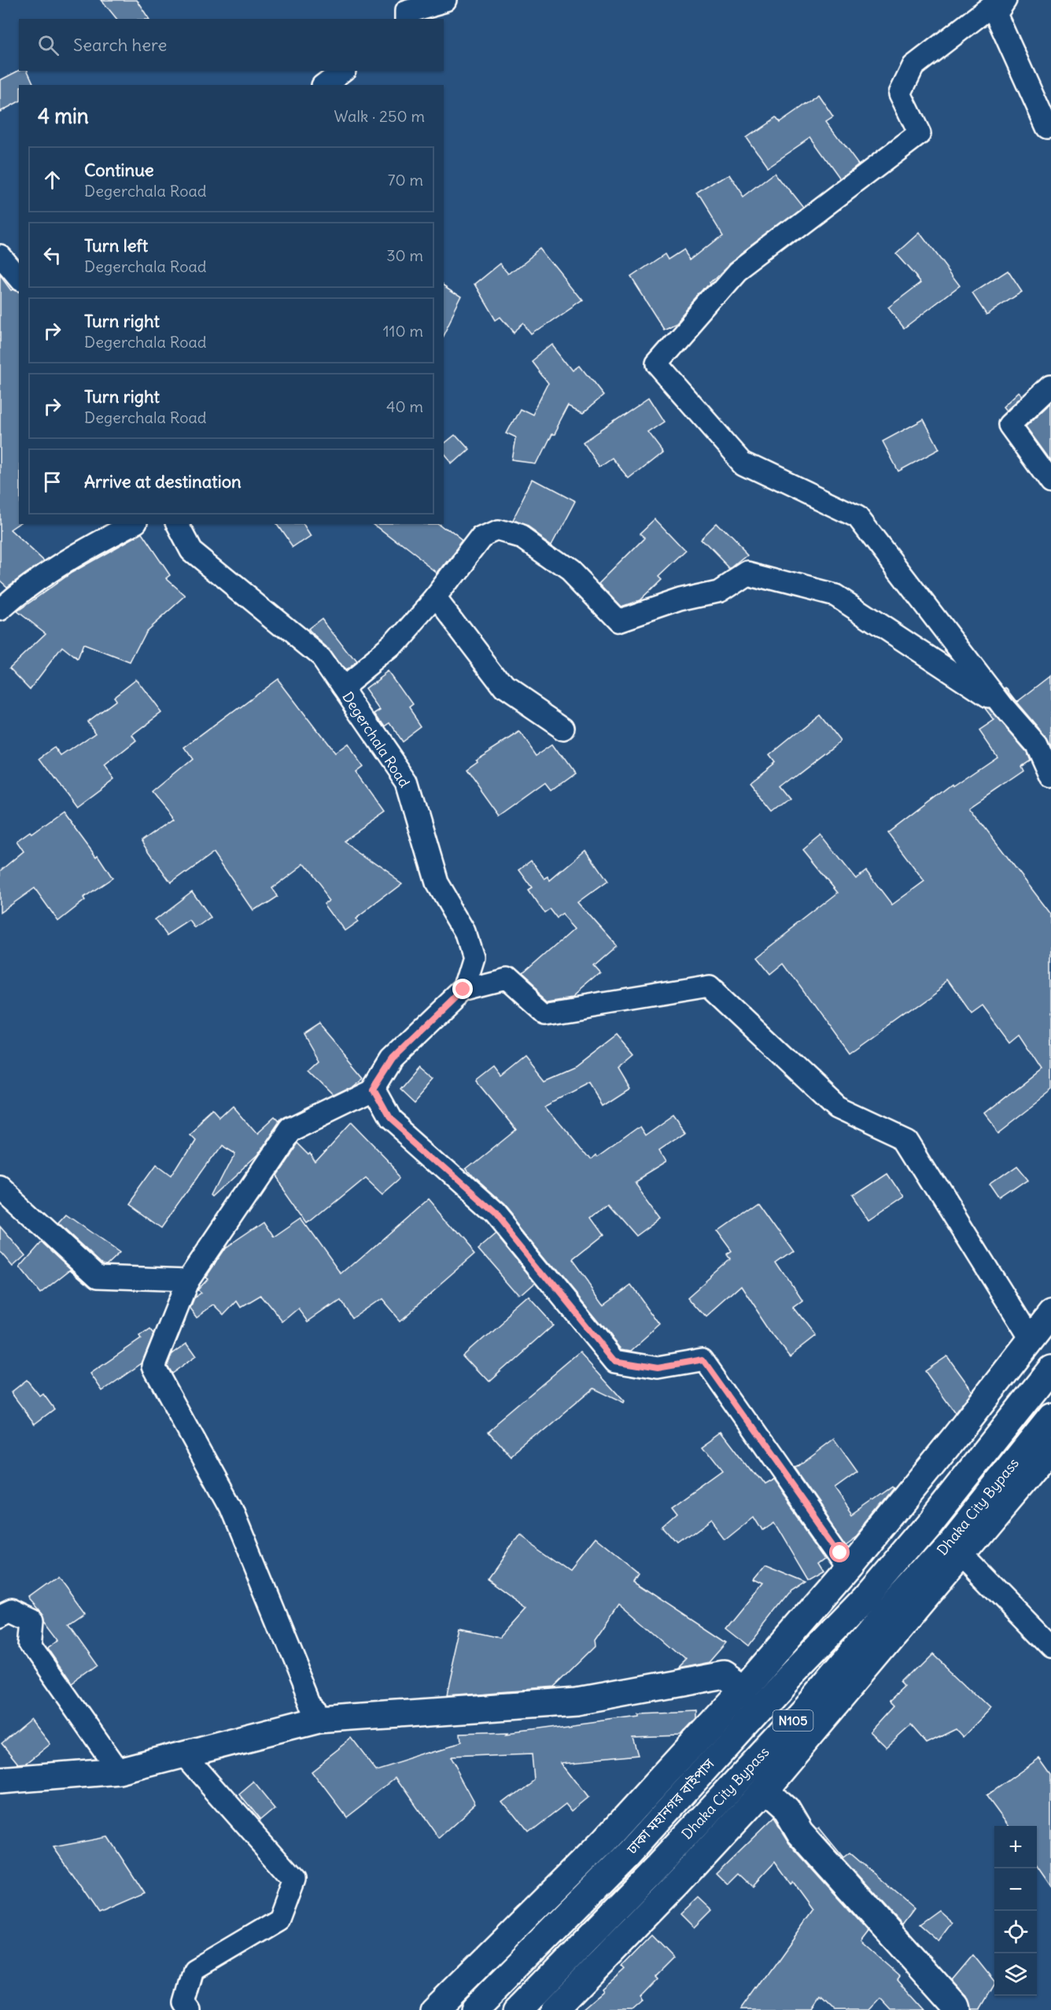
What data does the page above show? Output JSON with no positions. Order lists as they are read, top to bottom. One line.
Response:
{"streets":{"main road":["Dhaka City Bypass","N105","ঢাকা মহানগর বাইপাস"],"street":["Degerchala Road"]},"crossings":[["Dhaka City Bypass","ঢাকা মহানগর বাইপাস"]],"page":{"search":"Search here","heading":["4 min","Walk · 250 m"],"list":[["Continue","Degerchala Road","70 m"],["Turn left","Degerchala Road","30 m"],["Turn right","Degerchala Road","110 m"],["Turn right","Degerchala Road","40 m"],"Arrive at destination"],"map_buttons":["+","−"]}}
